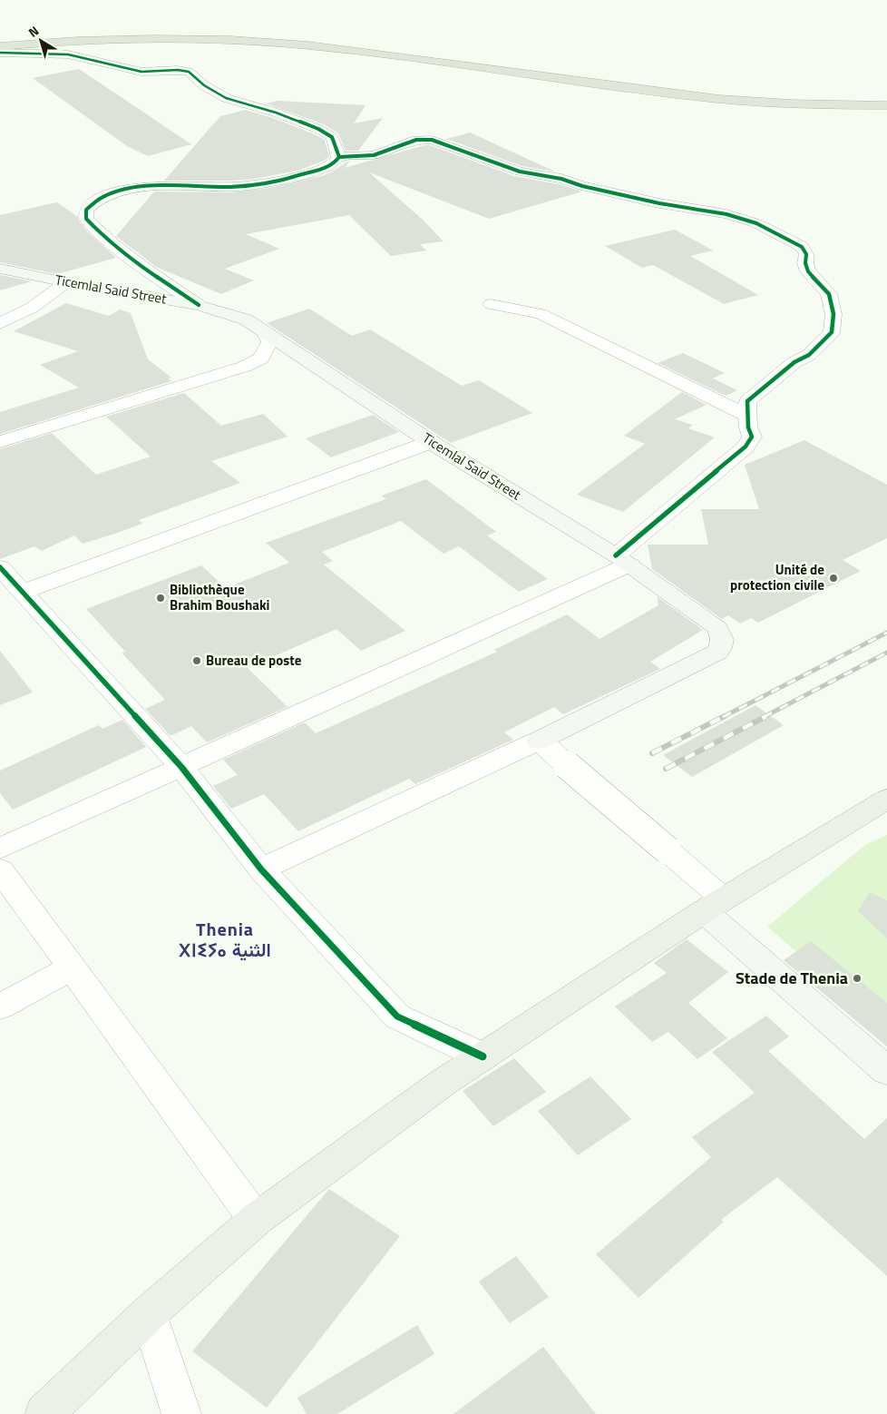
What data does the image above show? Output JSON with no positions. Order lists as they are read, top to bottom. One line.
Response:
{"streets":{"main road":["Ticemlal Said Street"]},"districts":["Thenia ⵝⵏⵉⵢⴰ الثنية"],"places":["Unité de protection civile","Bibliothèque Brahim Boushaki","Bureau de poste","Stade de Thenia"],"north":"top left"}
